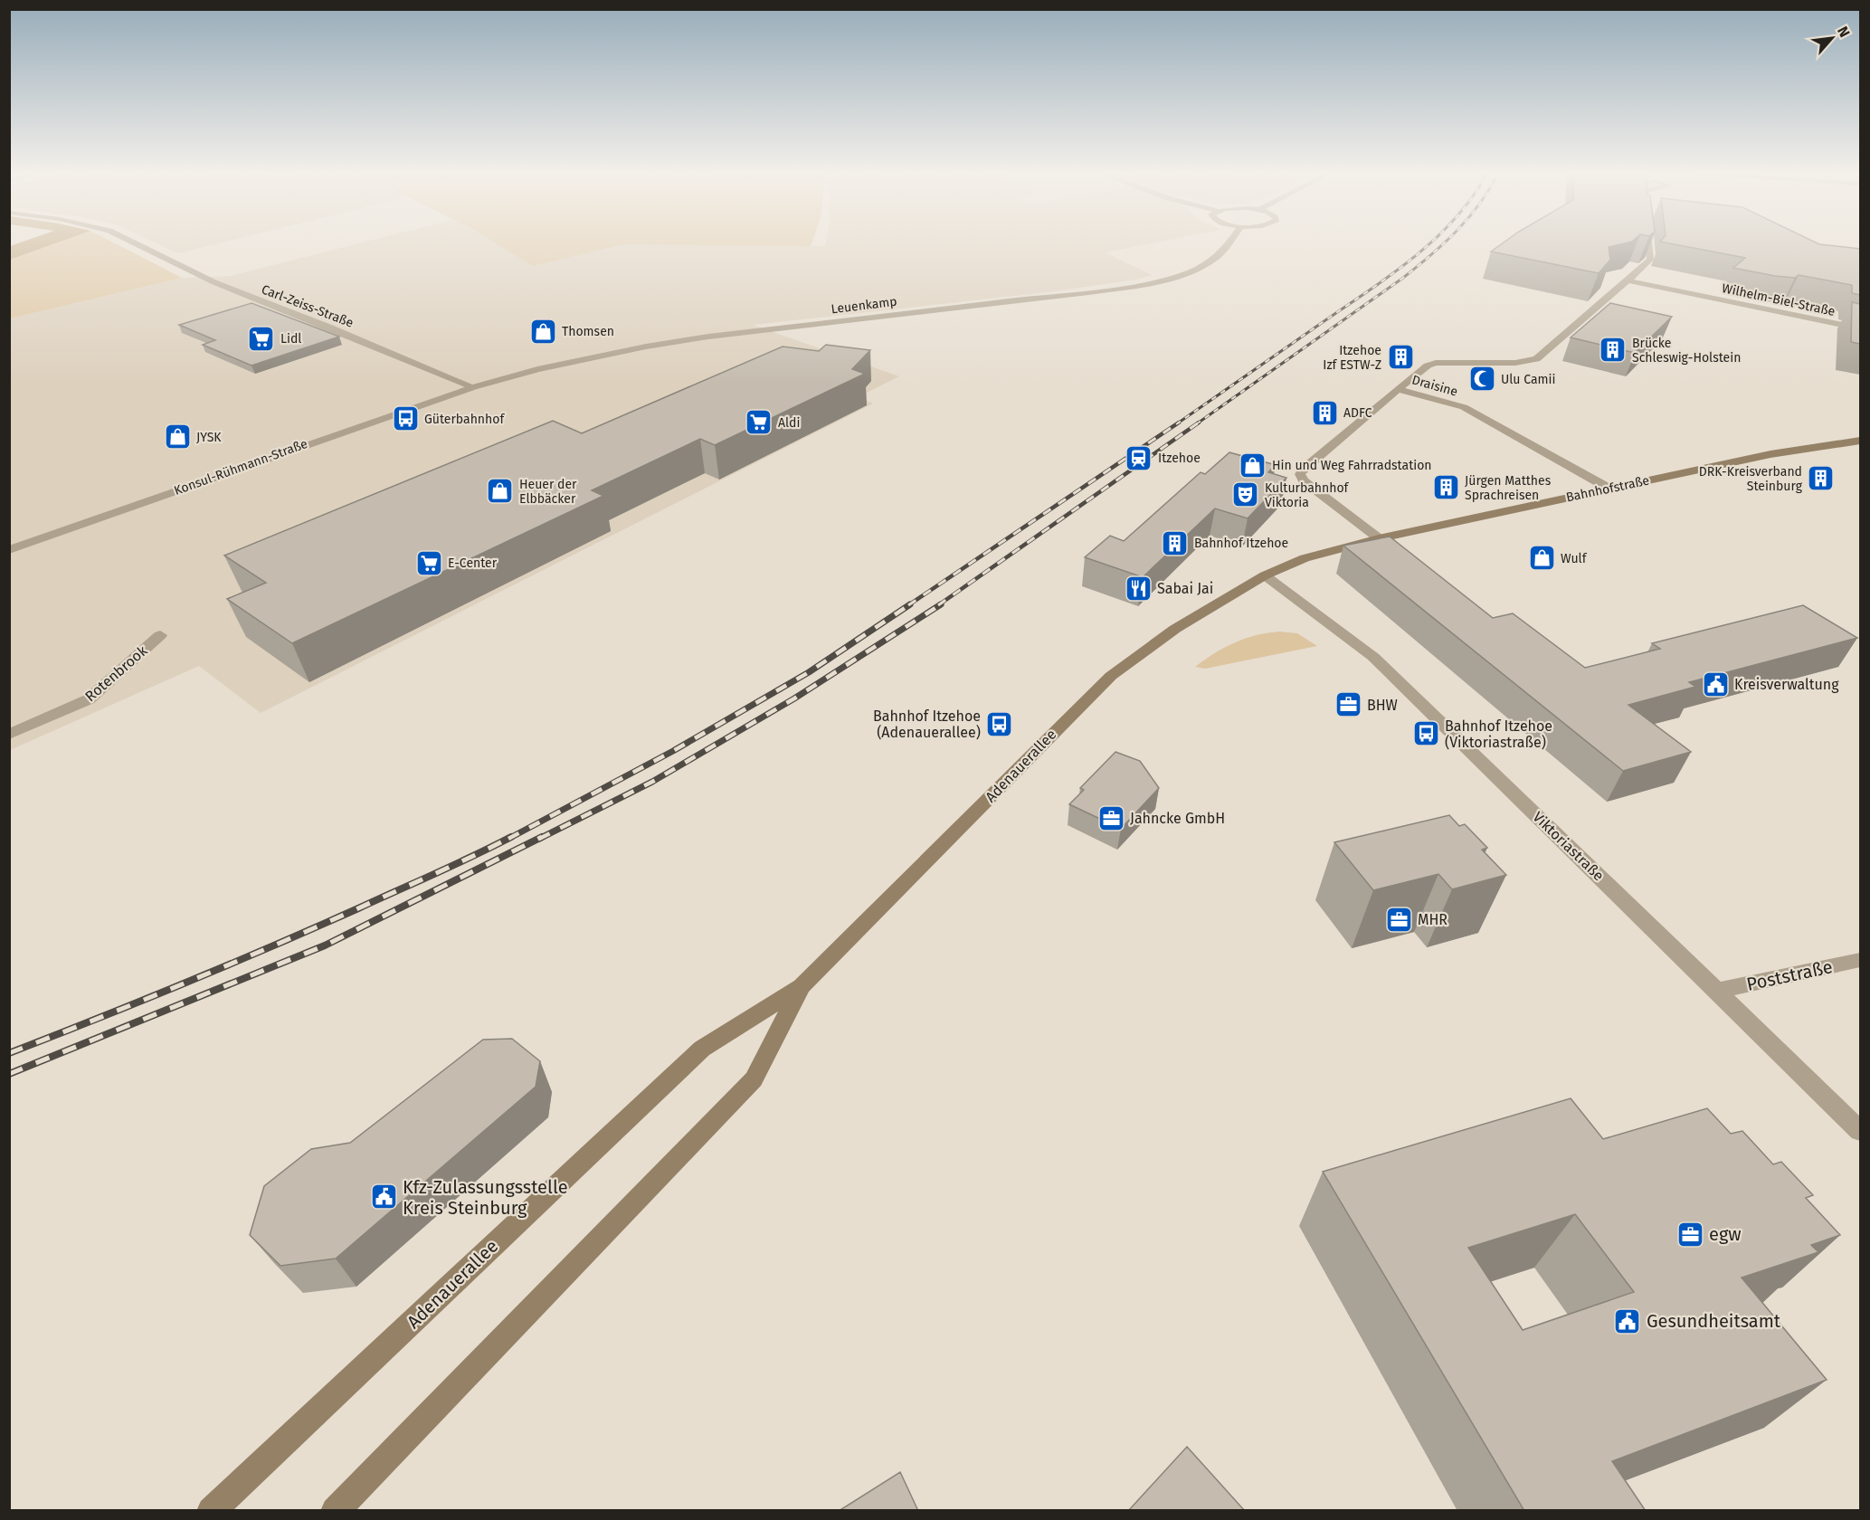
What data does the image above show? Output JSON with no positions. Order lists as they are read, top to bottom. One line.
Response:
{"streets":{"main road":["Bahnhofstraße","Adenauerallee"],"street":["Wilhelm-Biel-Straße","Leuenkamp","Carl-Zeiss-Straße","Draisine","Konsul-Rühmann-Straße","Rotenbrook","Viktoriastraße","Poststraße"]},"crossings":[["Leuenkamp","Carl-Zeiss-Straße"],["Leuenkamp","Konsul-Rühmann-Straße"],["Carl-Zeiss-Straße","Konsul-Rühmann-Straße"],["Draisine","Bahnhofstraße"],["Bahnhofstraße","Adenauerallee"],["Bahnhofstraße","Viktoriastraße"],["Adenauerallee","Viktoriastraße"],["Viktoriastraße","Poststraße"]],"places":{"shop":["Thomsen","JYSK","Hin und Weg Fahrradstation","Heuer der Elbbäcker","Wulf"],"supermarket":["Lidl","Aldi","E-Center"],"building":["Brücke Schleswig-Holstein","Itzehoe Izf ESTW-Z","ADFC","DRK-Kreisverband Steinburg","Jürgen Matthes Sprachreisen","Bahnhof Itzehoe"],"mosque":["Ulu Camii"],"bus stop":["Güterbahnhof","Bahnhof Itzehoe (Adenauerallee)","Bahnhof Itzehoe (Viktoriastraße)"],"station":["Itzehoe"],"theatre":["Kulturbahnhof Viktoria"],"restaurant":["Sabai Jai"],"public building":["Kreisverwaltung","Kfz-Zulassungsstelle Kreis Steinburg","Gesundheitsamt"],"office":["BHW","Jahncke GmbH","MHR","egw"]},"north":"top right"}
